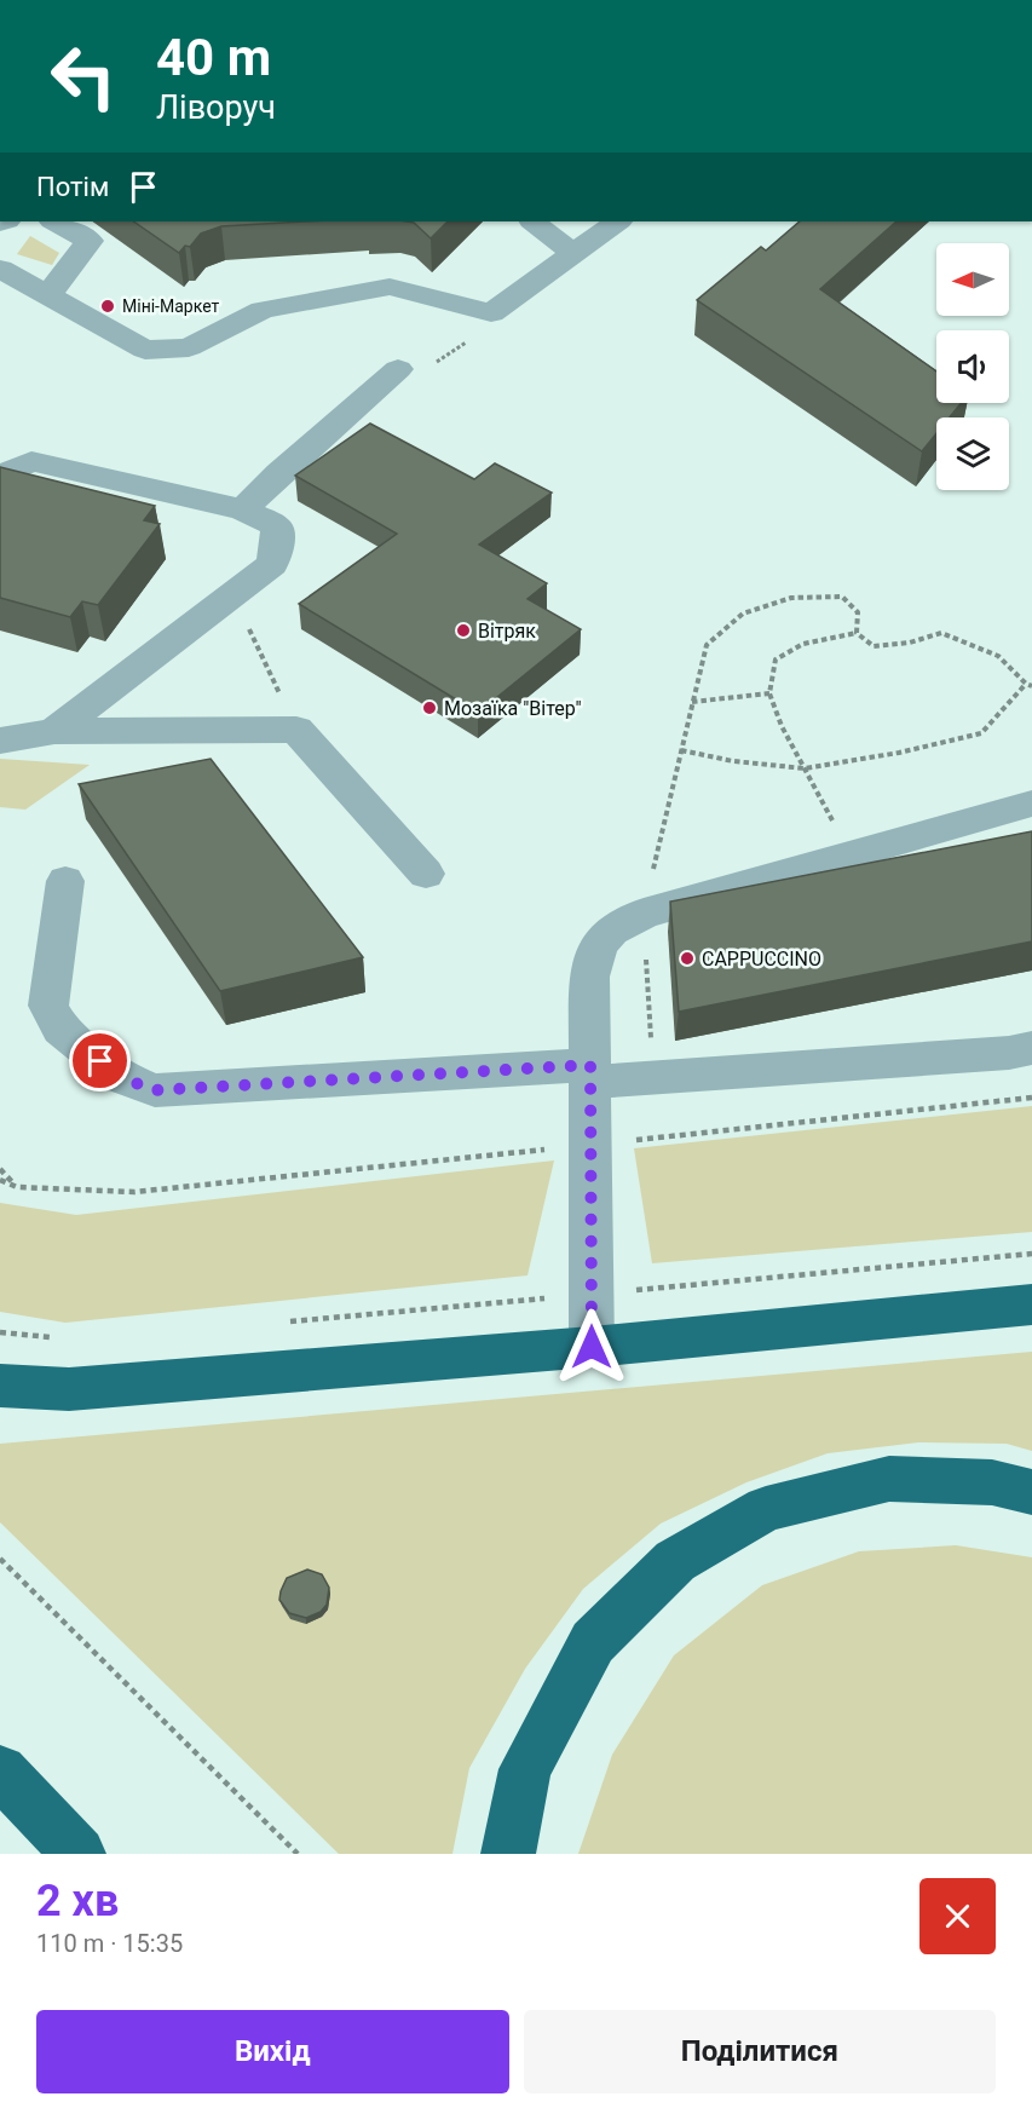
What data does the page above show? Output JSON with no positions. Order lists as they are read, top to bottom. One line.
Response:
{"places":["Міні-Маркет","Вітряк","Мозаїка \"Вітер\"","CAPPUCCINO"],"north":"left","page":{"turn":["40 m","Ліворуч"],"then":"Потім","heading":["2 хв","110 m · 15:35"],"buttons":["Вихід","Поділитися"]}}
